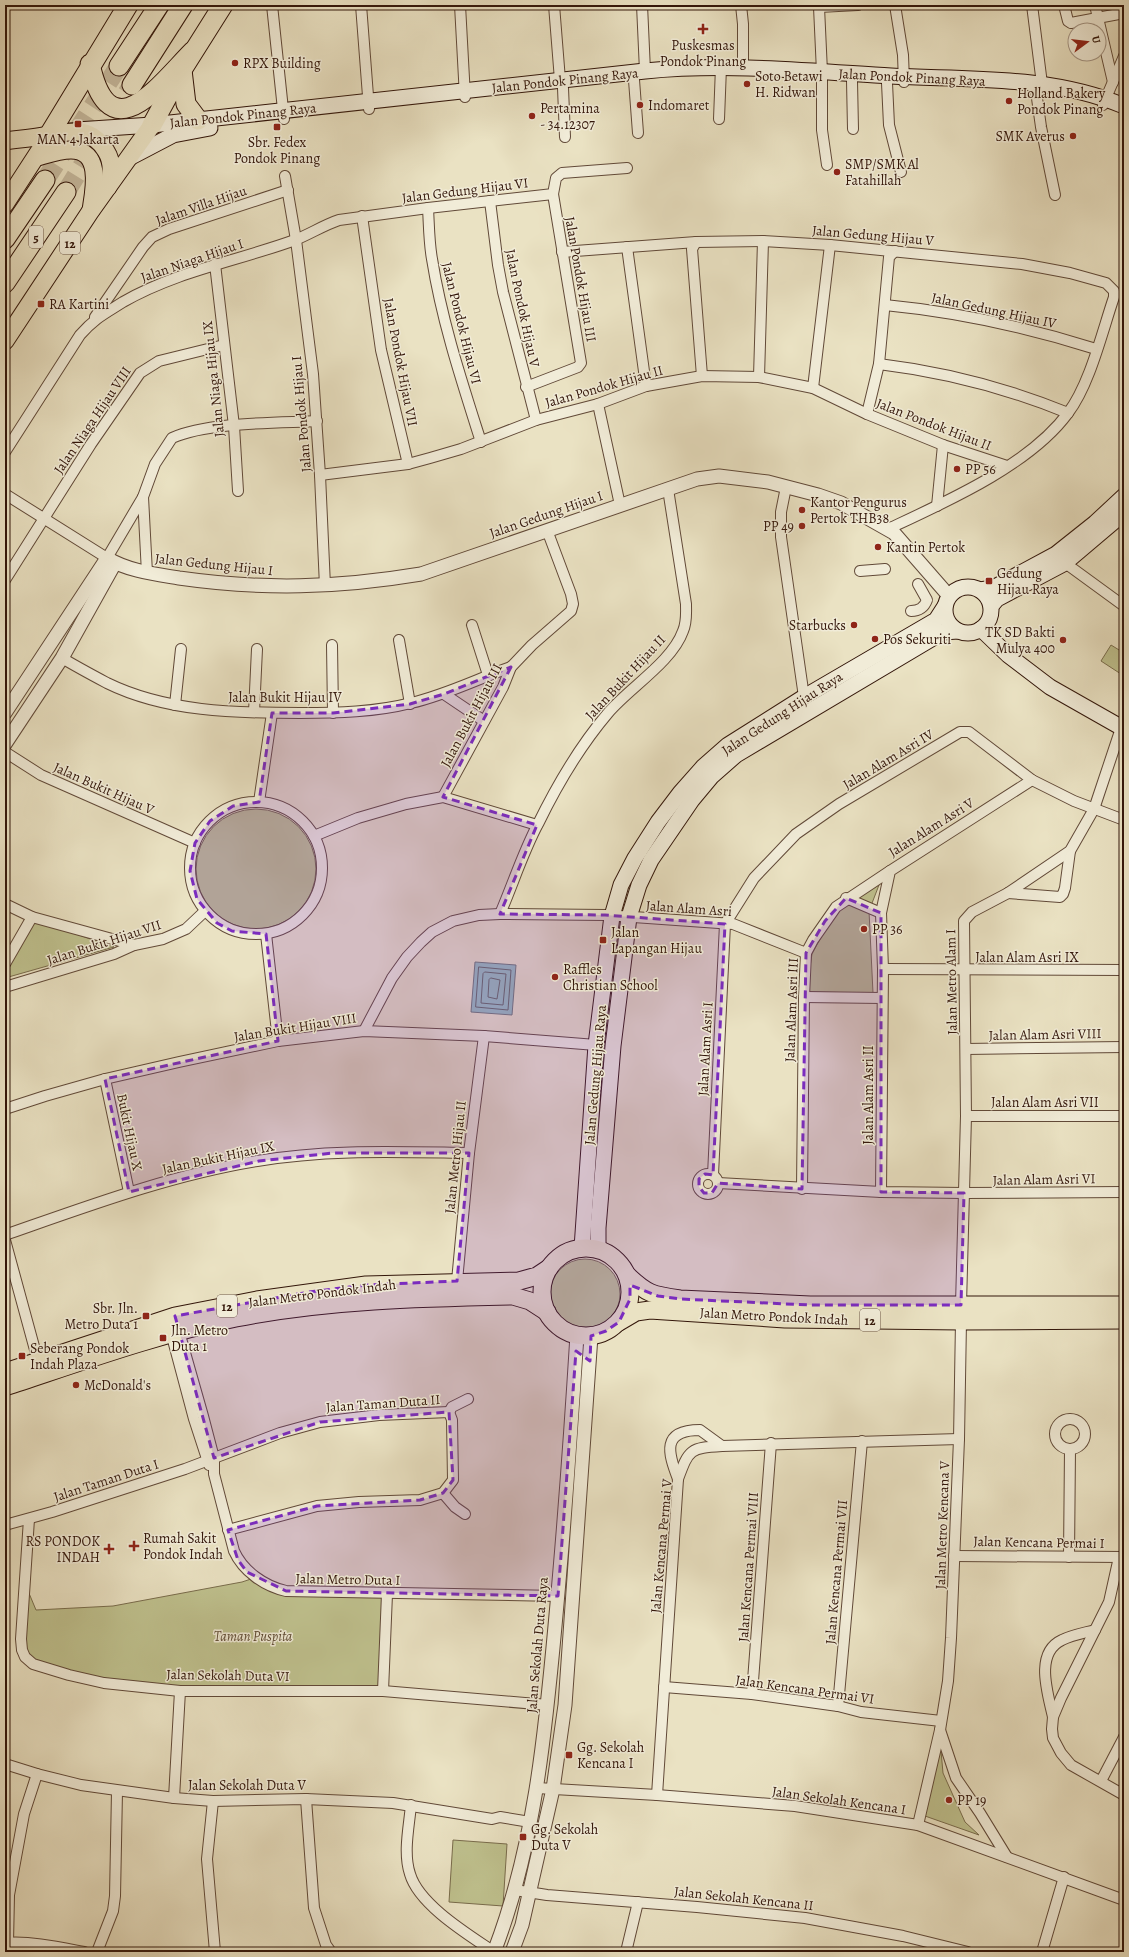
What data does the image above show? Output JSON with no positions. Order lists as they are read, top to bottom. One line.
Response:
{"streets":{"highway":["Jalan Pondok Pinang Raya","5","12","Jalan Metro Pondok Indah"],"main road":["Jalan Gedung Hijau Raya"],"street":["Jalan Gedung Hijau VI","Jalam Villa Hijau","Jalan Gedung Hijau V","Jalan Niaga Hijau I","Jalan Pondok Hijau III","Jalan Pondok Hijau V","Jalan Gedung Hijau IV","Jalan Pondok Hijau VI","Jalan Pondok Hijau VII","Jalan Niaga Hijau IX","Jalan Pondok Hijau II","Jalan Pondok Hijau I","Jalan Niaga Hijau VIII","Jalan Gedung Hijau I","Jalan Bukit Hijau II","Jalan Bukit Hijau IV","Jalan Bukit Hijau III","Jalan Alam Asri IV","Jalan Bukit Hijau V","Jalan Alam Asri V","Jalan Alam Asri","Jalan Bukit Hijau VII","Jalan Alam Asri IX","Jalan Metro Alam I","Jalan Alam Asri III","Jalan Bukit Hijau VIII","Jalan Alam Asri VIII","Jalan Alam Asri I","Jalan Alam Asri II","Jalan Alam Asri VII","Bukit Hijau X","Jalan Bukit Hijau IX","Jalan Metro Hijau II","Jalan Alam Asri VI","Jalan Taman Duta II","Jalan Taman Duta I","Jalan Metro Kencana V","Jalan Kencana Permai I","Jalan Kencana Permai V","Jalan Kencana Permai VIII","Jalan Kencana Permai VII","Jalan Metro Duta I","Jalan Sekolah Duta Raya","Jalan Sekolah Duta VI","Jalan Kencana Permai VI","Jalan Sekolah Duta V","Jalan Sekolah Kencana I","Jalan Sekolah Kencana II"]},"crossings":[["Jalan Pondok Pinang Raya","12"],["Jalan Gedung Hijau VI","Jalan Niaga Hijau I"],["Jalan Gedung Hijau VI","Jalan Pondok Hijau III"],["Jalan Gedung Hijau VI","Jalan Pondok Hijau V"],["Jalan Gedung Hijau VI","Jalan Pondok Hijau VI"],["Jalan Gedung Hijau VI","Jalan Pondok Hijau VII"],["Jalan Gedung Hijau VI","Jalan Pondok Hijau I"],["Jalam Villa Hijau","Jalan Niaga Hijau I"],["Jalan Gedung Hijau V","Jalan Pondok Hijau III"],["Jalan Gedung Hijau V","Jalan Gedung Hijau IV"],["Jalan Gedung Hijau V","Jalan Pondok Hijau II"],["Jalan Gedung Hijau V","Jalan Gedung Hijau I"],["12","Jalan Gedung Hijau Raya"],["12","Jalan Metro Pondok Indah"],["12","Jalan Sekolah Duta Raya"],["Jalan Niaga Hijau I","Jalan Niaga Hijau IX"],["Jalan Niaga Hijau I","Jalan Pondok Hijau I"],["Jalan Pondok Hijau III","Jalan Pondok Hijau V"],["Jalan Pondok Hijau V","Jalan Pondok Hijau II"],["Jalan Pondok Hijau VI","Jalan Pondok Hijau II"],["Jalan Pondok Hijau VII","Jalan Pondok Hijau II"],["Jalan Niaga Hijau IX","Jalan Niaga Hijau VIII"],["Jalan Pondok Hijau II","Jalan Pondok Hijau I"],["Jalan Pondok Hijau I","Jalan Gedung Hijau I"],["Jalan Gedung Hijau I","Jalan Bukit Hijau II"],["Jalan Gedung Hijau I","Jalan Gedung Hijau Raya"],["Jalan Gedung Hijau I","Jalan Bukit Hijau III"],["Jalan Bukit Hijau IV","Jalan Bukit Hijau III"],["Jalan Gedung Hijau Raya","Jalan Alam Asri"],["Jalan Gedung Hijau Raya","Jalan Bukit Hijau VIII"],["Jalan Gedung Hijau Raya","Jalan Metro Pondok Indah"],["Jalan Gedung Hijau Raya","Jalan Sekolah Duta Raya"],["Jalan Alam Asri IV","Jalan Alam Asri V"],["Jalan Alam Asri IV","Jalan Alam Asri"],["Jalan Alam Asri IV","Jalan Metro Alam I"],["Jalan Alam Asri IV","Jalan Alam Asri I"],["Jalan Bukit Hijau V","Jalan Bukit Hijau VII"],["Jalan Alam Asri V","Jalan Alam Asri IX"],["Jalan Alam Asri V","Jalan Alam Asri III"],["Jalan Alam Asri V","Jalan Alam Asri II"],["Jalan Alam Asri","Jalan Alam Asri III"],["Jalan Alam Asri","Jalan Alam Asri I"],["Jalan Alam Asri IX","Jalan Metro Alam I"],["Jalan Alam Asri IX","Jalan Alam Asri II"],["Jalan Metro Alam I","Jalan Alam Asri VIII"],["Jalan Metro Alam I","Jalan Alam Asri I"],["Jalan Metro Alam I","Jalan Alam Asri VII"],["Jalan Metro Alam I","Jalan Alam Asri VI"],["Jalan Metro Alam I","Jalan Metro Pondok Indah"],["Jalan Metro Alam I","Jalan Metro Kencana V"],["Jalan Alam Asri III","Jalan Alam Asri I"],["Jalan Bukit Hijau VIII","Bukit Hijau X"],["Jalan Bukit Hijau VIII","Jalan Metro Hijau II"],["Jalan Alam Asri I","Jalan Alam Asri II"],["Jalan Alam Asri I","Jalan Alam Asri VI"],["Bukit Hijau X","Jalan Bukit Hijau IX"],["Jalan Bukit Hijau IX","Jalan Metro Hijau II"],["Jalan Metro Hijau II","Jalan Metro Pondok Indah"],["Jalan Metro Pondok Indah","Jalan Metro Kencana V"],["Jalan Metro Pondok Indah","Jalan Metro Duta I"],["Jalan Metro Pondok Indah","Jalan Sekolah Duta Raya"],["Jalan Taman Duta II","Jalan Taman Duta I"],["Jalan Taman Duta II","Jalan Metro Duta I"],["Jalan Taman Duta I","Jalan Metro Duta I"],["Jalan Taman Duta I","Jalan Sekolah Duta VI"],["Jalan Metro Kencana V","Jalan Kencana Permai I"],["Jalan Metro Kencana V","Jalan Kencana Permai V"],["Jalan Metro Kencana V","Jalan Kencana Permai VI"],["Jalan Metro Kencana V","Jalan Sekolah Kencana I"],["Jalan Kencana Permai V","Jalan Kencana Permai VIII"],["Jalan Kencana Permai V","Jalan Kencana Permai VII"],["Jalan Kencana Permai V","Jalan Kencana Permai VI"],["Jalan Kencana Permai V","Jalan Sekolah Kencana I"],["Jalan Kencana Permai VIII","Jalan Kencana Permai VI"],["Jalan Kencana Permai VII","Jalan Kencana Permai VI"],["Jalan Metro Duta I","Jalan Sekolah Duta Raya"],["Jalan Sekolah Duta Raya","Jalan Sekolah Duta VI"],["Jalan Sekolah Duta Raya","Jalan Sekolah Duta V"],["Jalan Sekolah Duta Raya","Jalan Sekolah Kencana I"],["Jalan Sekolah Duta Raya","Jalan Sekolah Kencana II"]],"parks":["Taman Puspita"],"places":{"health":["Puskesmas Pondok Pinang","Rumah Sakit Pondok Indah","RS PONDOK INDAH"],"other":["RPX Building","Soto Betawi H. Ridwan","Holland Bakery Pondok Pinang","Indomaret","Pertamina - 34.12307","SMK Averus","SMP/SMK Al Fatahillah","PP 56","Kantor Pengurus Pertok THB38","PP 49","Kantin Pertok","Starbucks","Pos Sekuriti","TK SD Bakti Mulya 400","PP 36","Raffles Christian School","McDonald's","PP 19"],"transit":["MAN 4 Jakarta","Sbr. Fedex Pondok Pinang","RA Kartini","Gedung Hijau Raya","Jalan Lapangan Hijau","Sbr. Jln. Metro Duta 1","Jln. Metro Duta 1","Seberang Pondok Indah Plaza","Gg. Sekolah Kencana I","Gg. Sekolah Duta V"]},"north":"right"}
